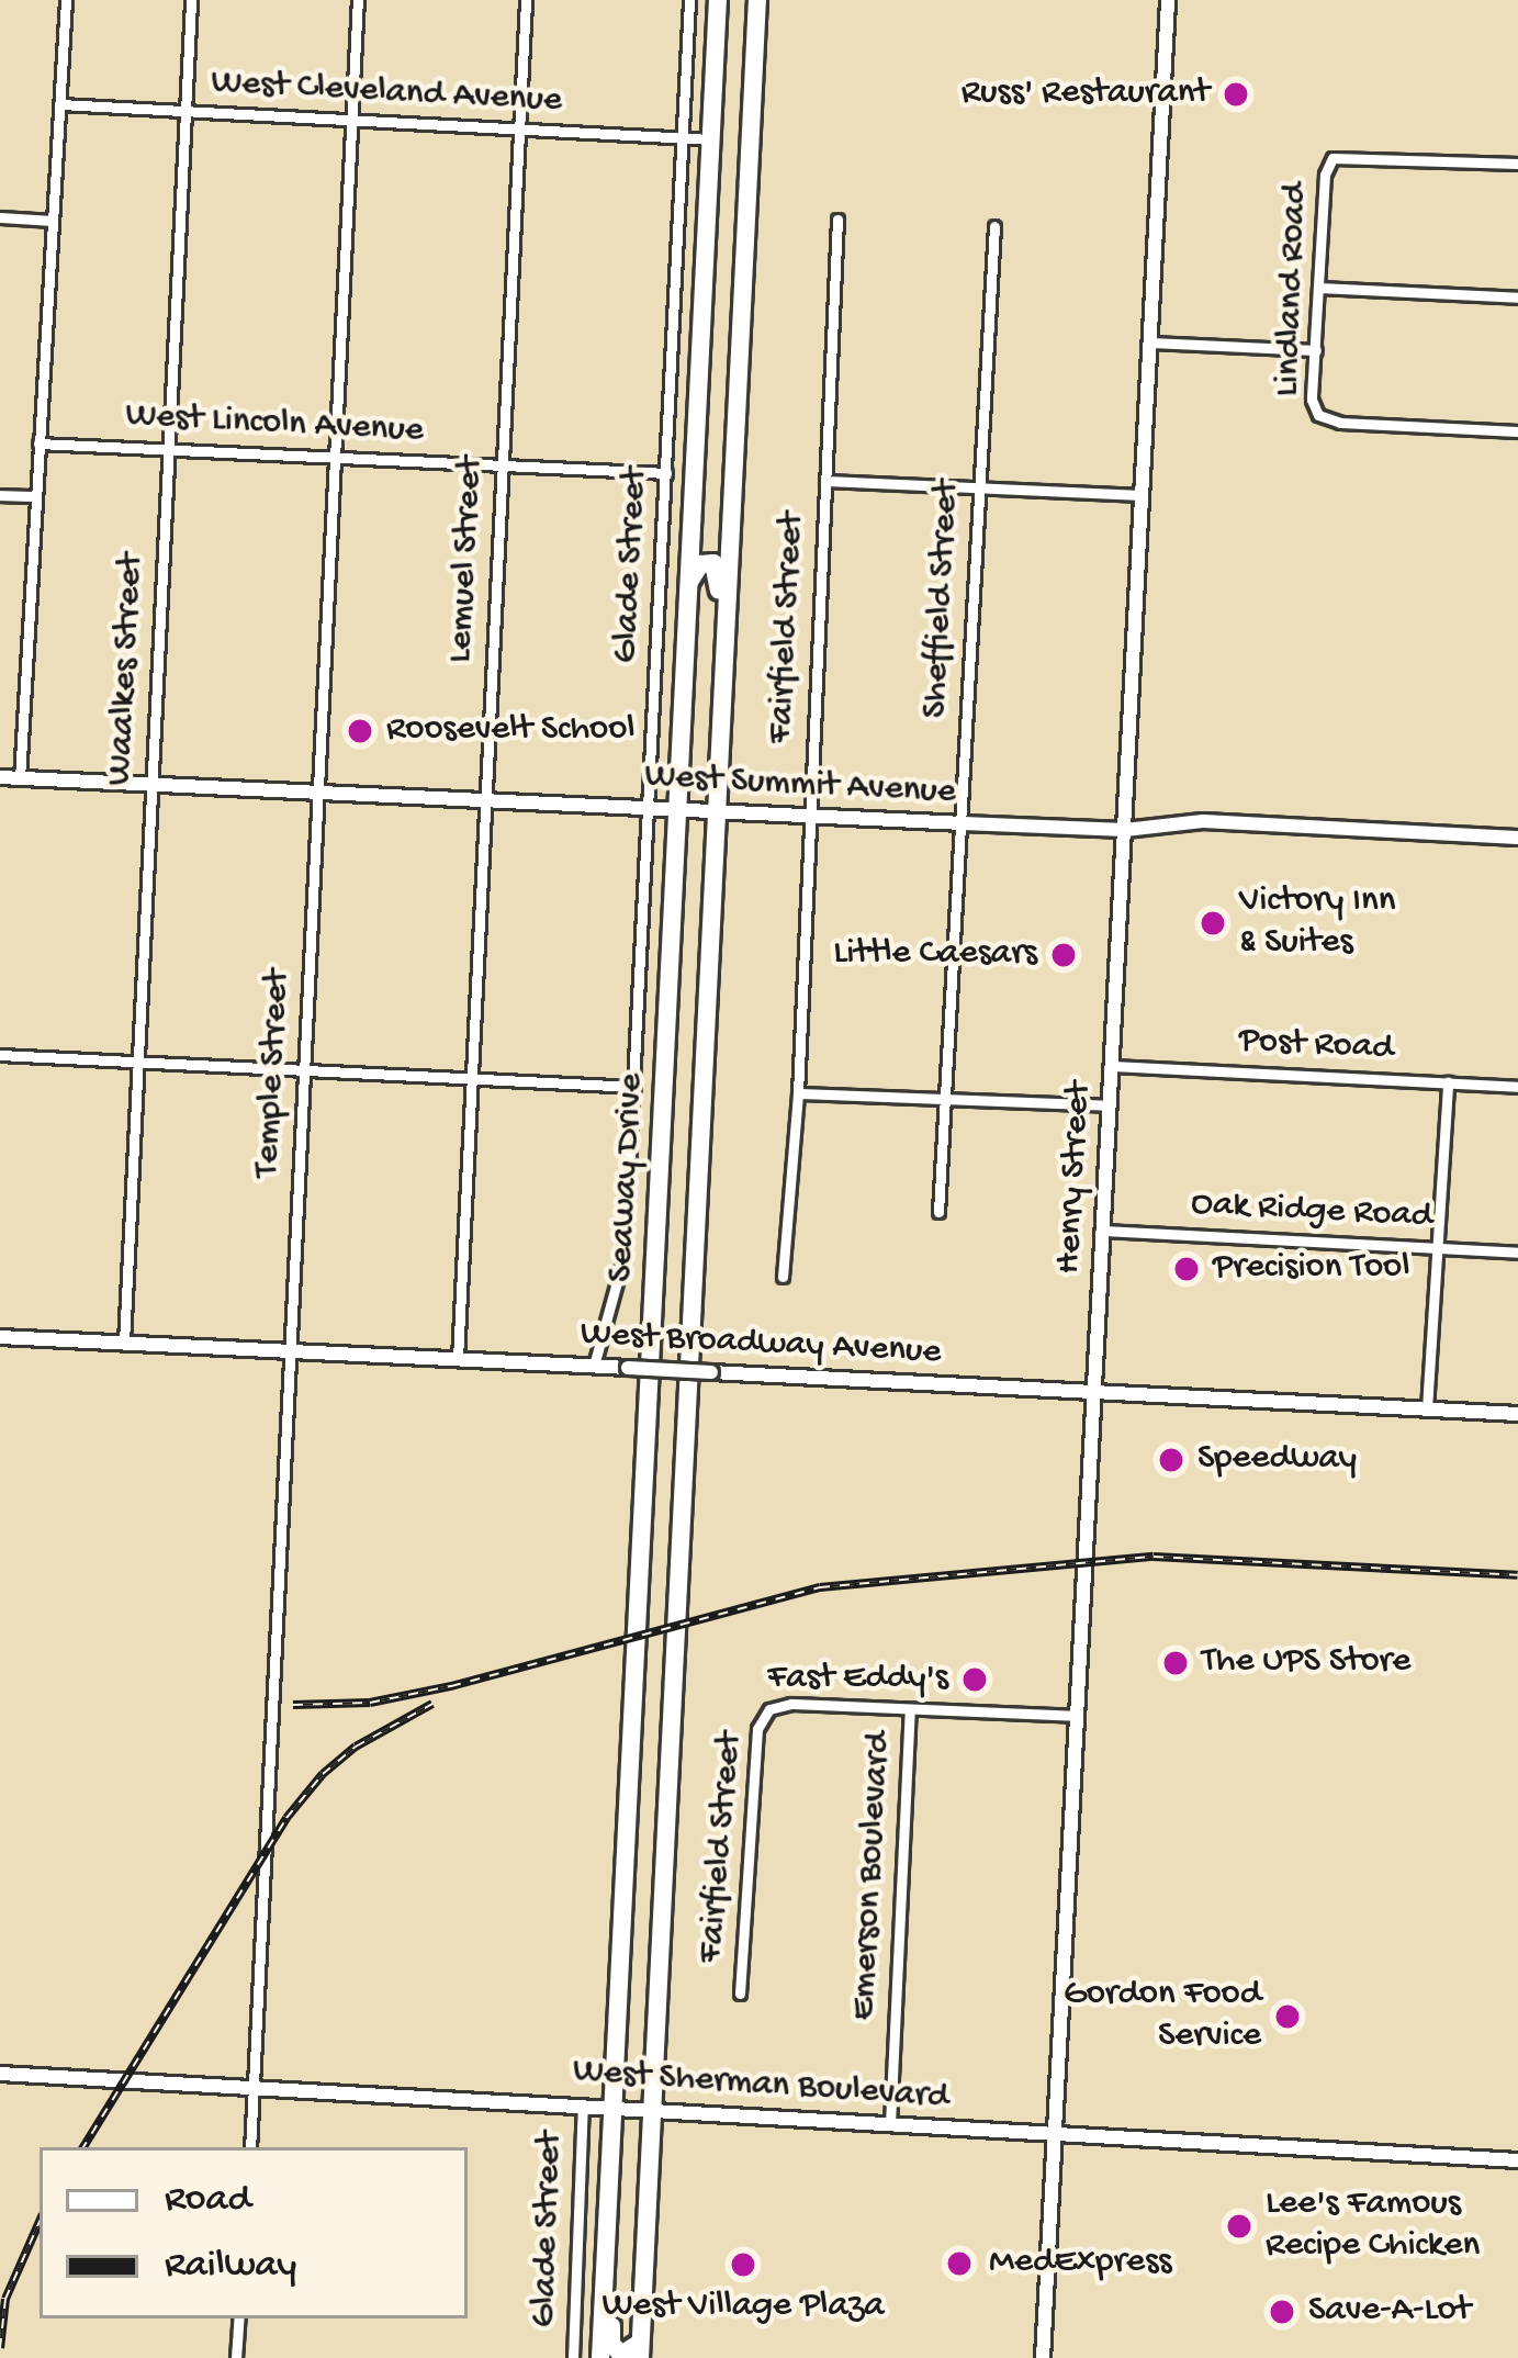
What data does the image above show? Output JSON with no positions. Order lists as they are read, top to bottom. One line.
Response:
{"streets":{"highway":["Seaway Drive"],"main road":["West Summit Avenue","Henry Street","West Broadway Avenue","West Sherman Boulevard"],"street":["West Cleveland Avenue","Lindland Road","West Lincoln Avenue","Lemuel Street","Glade Street","Sheffield Street","Fairfield Street","Waalkes Street","Post Road","Temple Street","Oak Ridge Road","Emerson Boulevard"]},"crossings":[["West Cleveland Avenue","Lemuel Street"],["West Cleveland Avenue","Glade Street"],["West Cleveland Avenue","Waalkes Street"],["West Cleveland Avenue","Temple Street"],["West Cleveland Avenue","Seaway Drive"],["West Lincoln Avenue","Lemuel Street"],["West Lincoln Avenue","Glade Street"],["West Lincoln Avenue","Waalkes Street"],["West Lincoln Avenue","Temple Street"],["Lemuel Street","West Summit Avenue"],["Lemuel Street","West Broadway Avenue"],["Glade Street","West Summit Avenue"],["Glade Street","West Broadway Avenue"],["Glade Street","West Sherman Boulevard"],["Sheffield Street","West Summit Avenue"],["Fairfield Street","West Summit Avenue"],["Fairfield Street","Emerson Boulevard"],["Waalkes Street","West Summit Avenue"],["Waalkes Street","West Broadway Avenue"],["West Summit Avenue","Temple Street"],["West Summit Avenue","Seaway Drive"],["West Summit Avenue","Henry Street"],["Post Road","Henry Street"],["Temple Street","West Broadway Avenue"],["Temple Street","West Sherman Boulevard"],["Seaway Drive","West Sherman Boulevard"],["Henry Street","Oak Ridge Road"],["Henry Street","West Broadway Avenue"],["Henry Street","West Sherman Boulevard"],["Emerson Boulevard","West Sherman Boulevard"]],"places":["Russ' Restaurant","Roosevelt School","Victory Inn & Suites","Little Caesars","Precision Tool","Speedway","The UPS Store","Fast Eddy's","Gordon Food Service","Lee's Famous Recipe Chicken","MedExpress","West Village Plaza","Save-A-Lot"],"legend":["Road","Railway"]}
